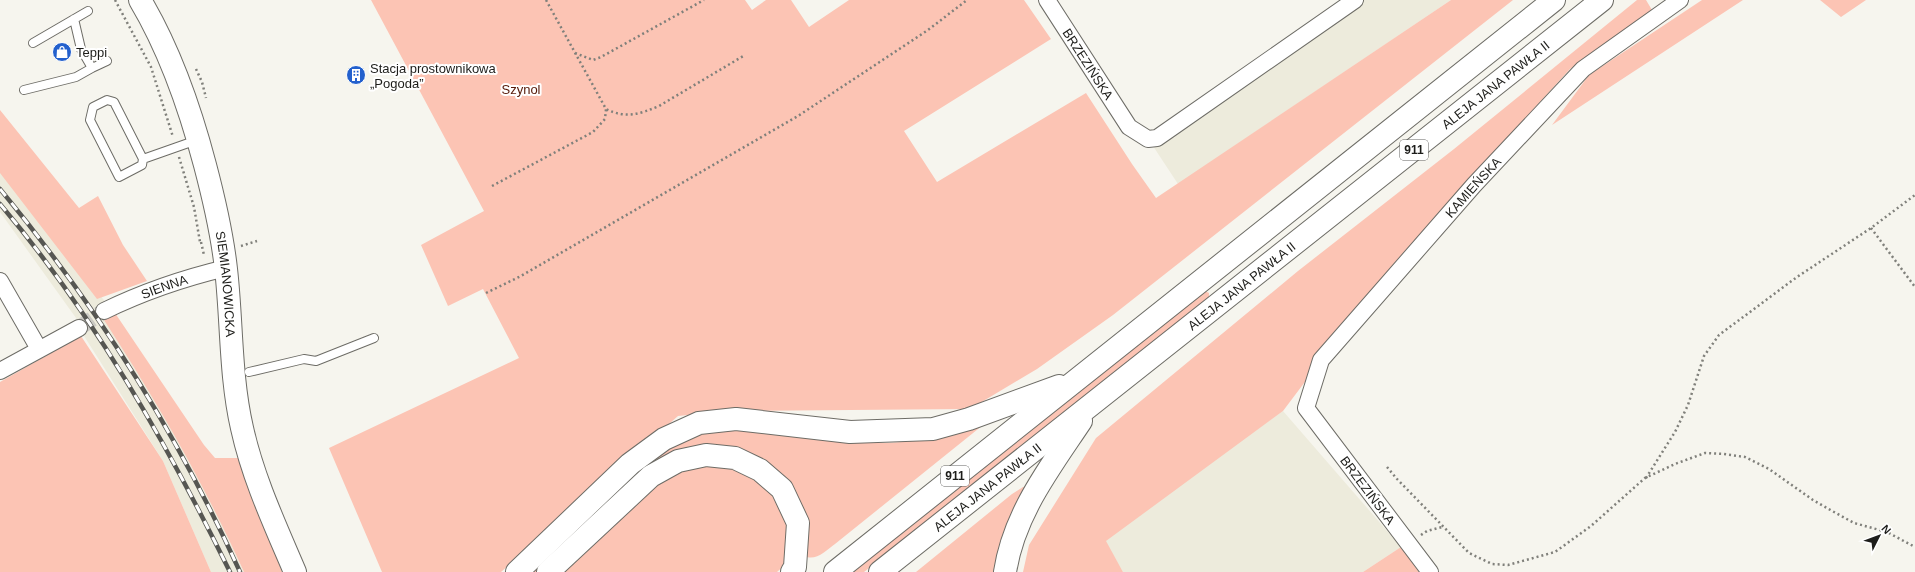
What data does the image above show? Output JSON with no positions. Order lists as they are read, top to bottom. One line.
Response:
{"streets":{"main road":["ALEJA JANA PAWŁA II","911","SIEMIANOWICKA"],"street":["BRZEZIŃSKA","KAMIEŃSKA","SIENNA"]},"crossings":[["BRZEZIŃSKA","KAMIEŃSKA"],["SIEMIANOWICKA","SIENNA"]],"parks":["Szynol"],"places":{"shop":["Teppi"],"building":["Stacja prostownikowa „Pogoda”"]},"north":"top right"}
